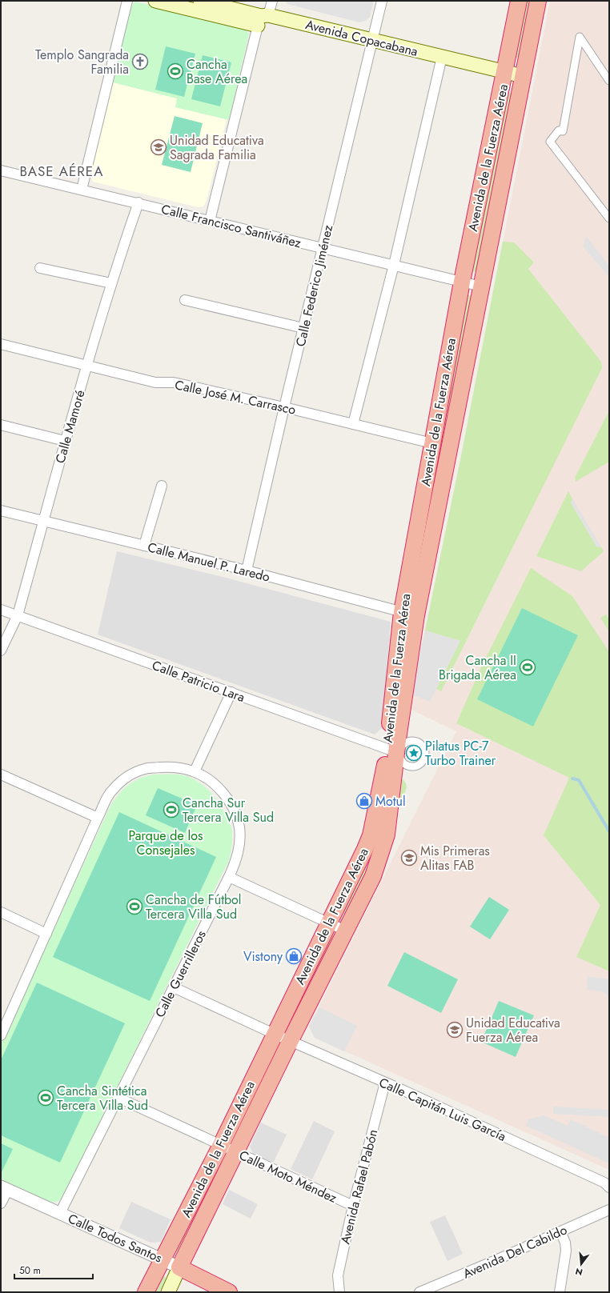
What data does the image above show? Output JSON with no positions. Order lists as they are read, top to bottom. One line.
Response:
{"streets":{"highway":["Avenida de la Fuerza Aérea","Calle Todos Santos"],"main road":["Avenida Copacabana"],"street":["Calle Francisco Santiváñez","Calle Federico Jiménez","Calle José M. Carrasco","Calle Mamoré","Calle Manuel P. Laredo","Calle Patricio Lara","Calle Guerrilleros","Calle Capitán Luis García","Calle Moto Méndez","Avenida Rafael Pabón","Avenida Del Cabildo"]},"crossings":[["Avenida Copacabana","Avenida de la Fuerza Aérea"],["Avenida Copacabana","Calle Federico Jiménez"],["Avenida de la Fuerza Aérea","Calle Francisco Santiváñez"],["Avenida de la Fuerza Aérea","Calle José M. Carrasco"],["Avenida de la Fuerza Aérea","Calle Manuel P. Laredo"],["Avenida de la Fuerza Aérea","Calle Patricio Lara"],["Avenida de la Fuerza Aérea","Calle Capitán Luis García"],["Avenida de la Fuerza Aérea","Calle Moto Méndez"],["Avenida de la Fuerza Aérea","Calle Todos Santos"],["Calle Francisco Santiváñez","Calle Federico Jiménez"],["Calle Francisco Santiváñez","Calle Mamoré"],["Calle Federico Jiménez","Calle José M. Carrasco"],["Calle Federico Jiménez","Calle Manuel P. Laredo"],["Calle José M. Carrasco","Calle Mamoré"],["Calle Mamoré","Calle Manuel P. Laredo"],["Calle Mamoré","Calle Patricio Lara"],["Calle Guerrilleros","Calle Capitán Luis García"],["Calle Guerrilleros","Calle Moto Méndez"],["Calle Guerrilleros","Calle Todos Santos"],["Calle Capitán Luis García","Avenida Rafael Pabón"],["Calle Moto Méndez","Avenida Rafael Pabón"]],"districts":["BASE AÉREA"],"parks":["Parque de los Consejales"],"places":{"church":["Templo Sangrada Familia"],"sports":["Cancha Base Aérea","Cancha II Brigada Aérea","Cancha Sur Tercera Villa Sud","Cancha de Fútbol Tercera Villa Sud","Cancha Sintética Tercera Villa Sud"],"school or university":["Unidad Educativa Sagrada Familia","Mis Primeras Alitas FAB","Unidad Educativa Fuerza Aérea"],"place":["Pilatus PC-7 Turbo Trainer"],"shop":["Motul","Vistony"]},"scale_bar":"50 m","north":"bottom"}
